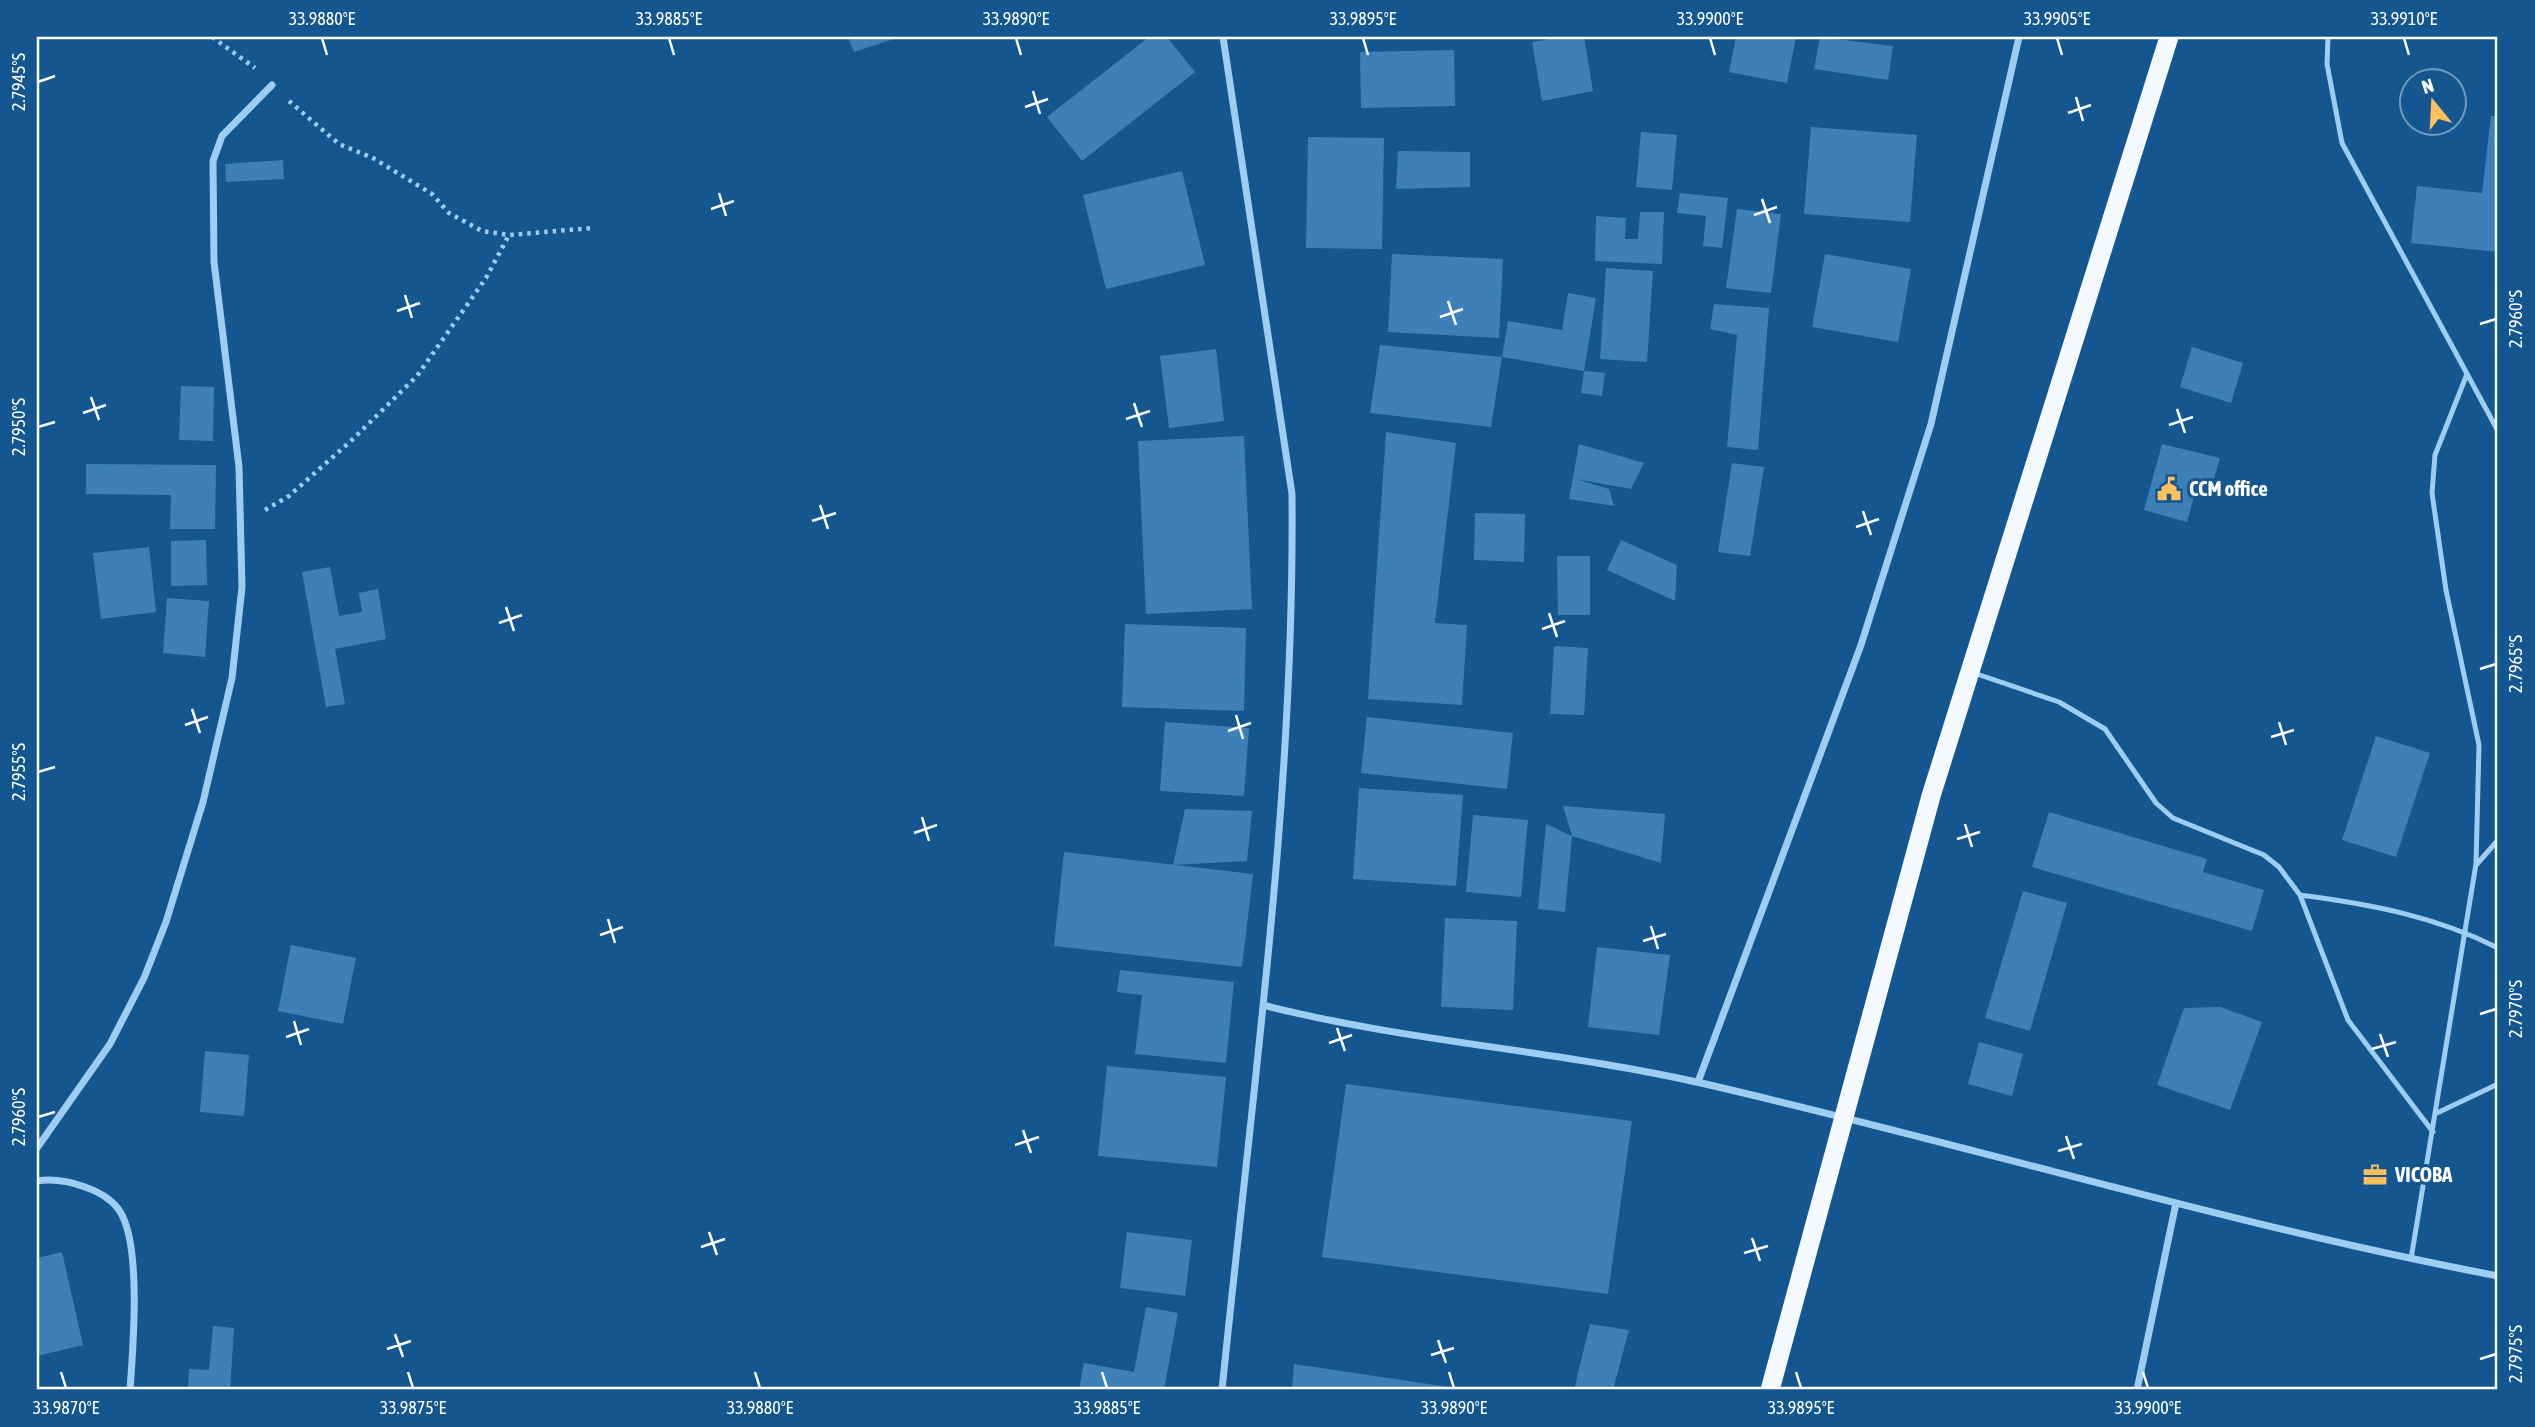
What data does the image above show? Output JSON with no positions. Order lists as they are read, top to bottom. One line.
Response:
{"places":{"public building":["CCM office"],"office":["VICOBA"]},"north":"top","coordinates":["33.9880°E","33.9885°E","33.9890°E","33.9895°E","33.9900°E","33.9905°E","33.9910°E","2.7945°S","2.7960°S","2.7950°S","2.7965°S","2.7955°S","2.7970°S","2.7975°S","33.9870°E","33.9875°E"]}
